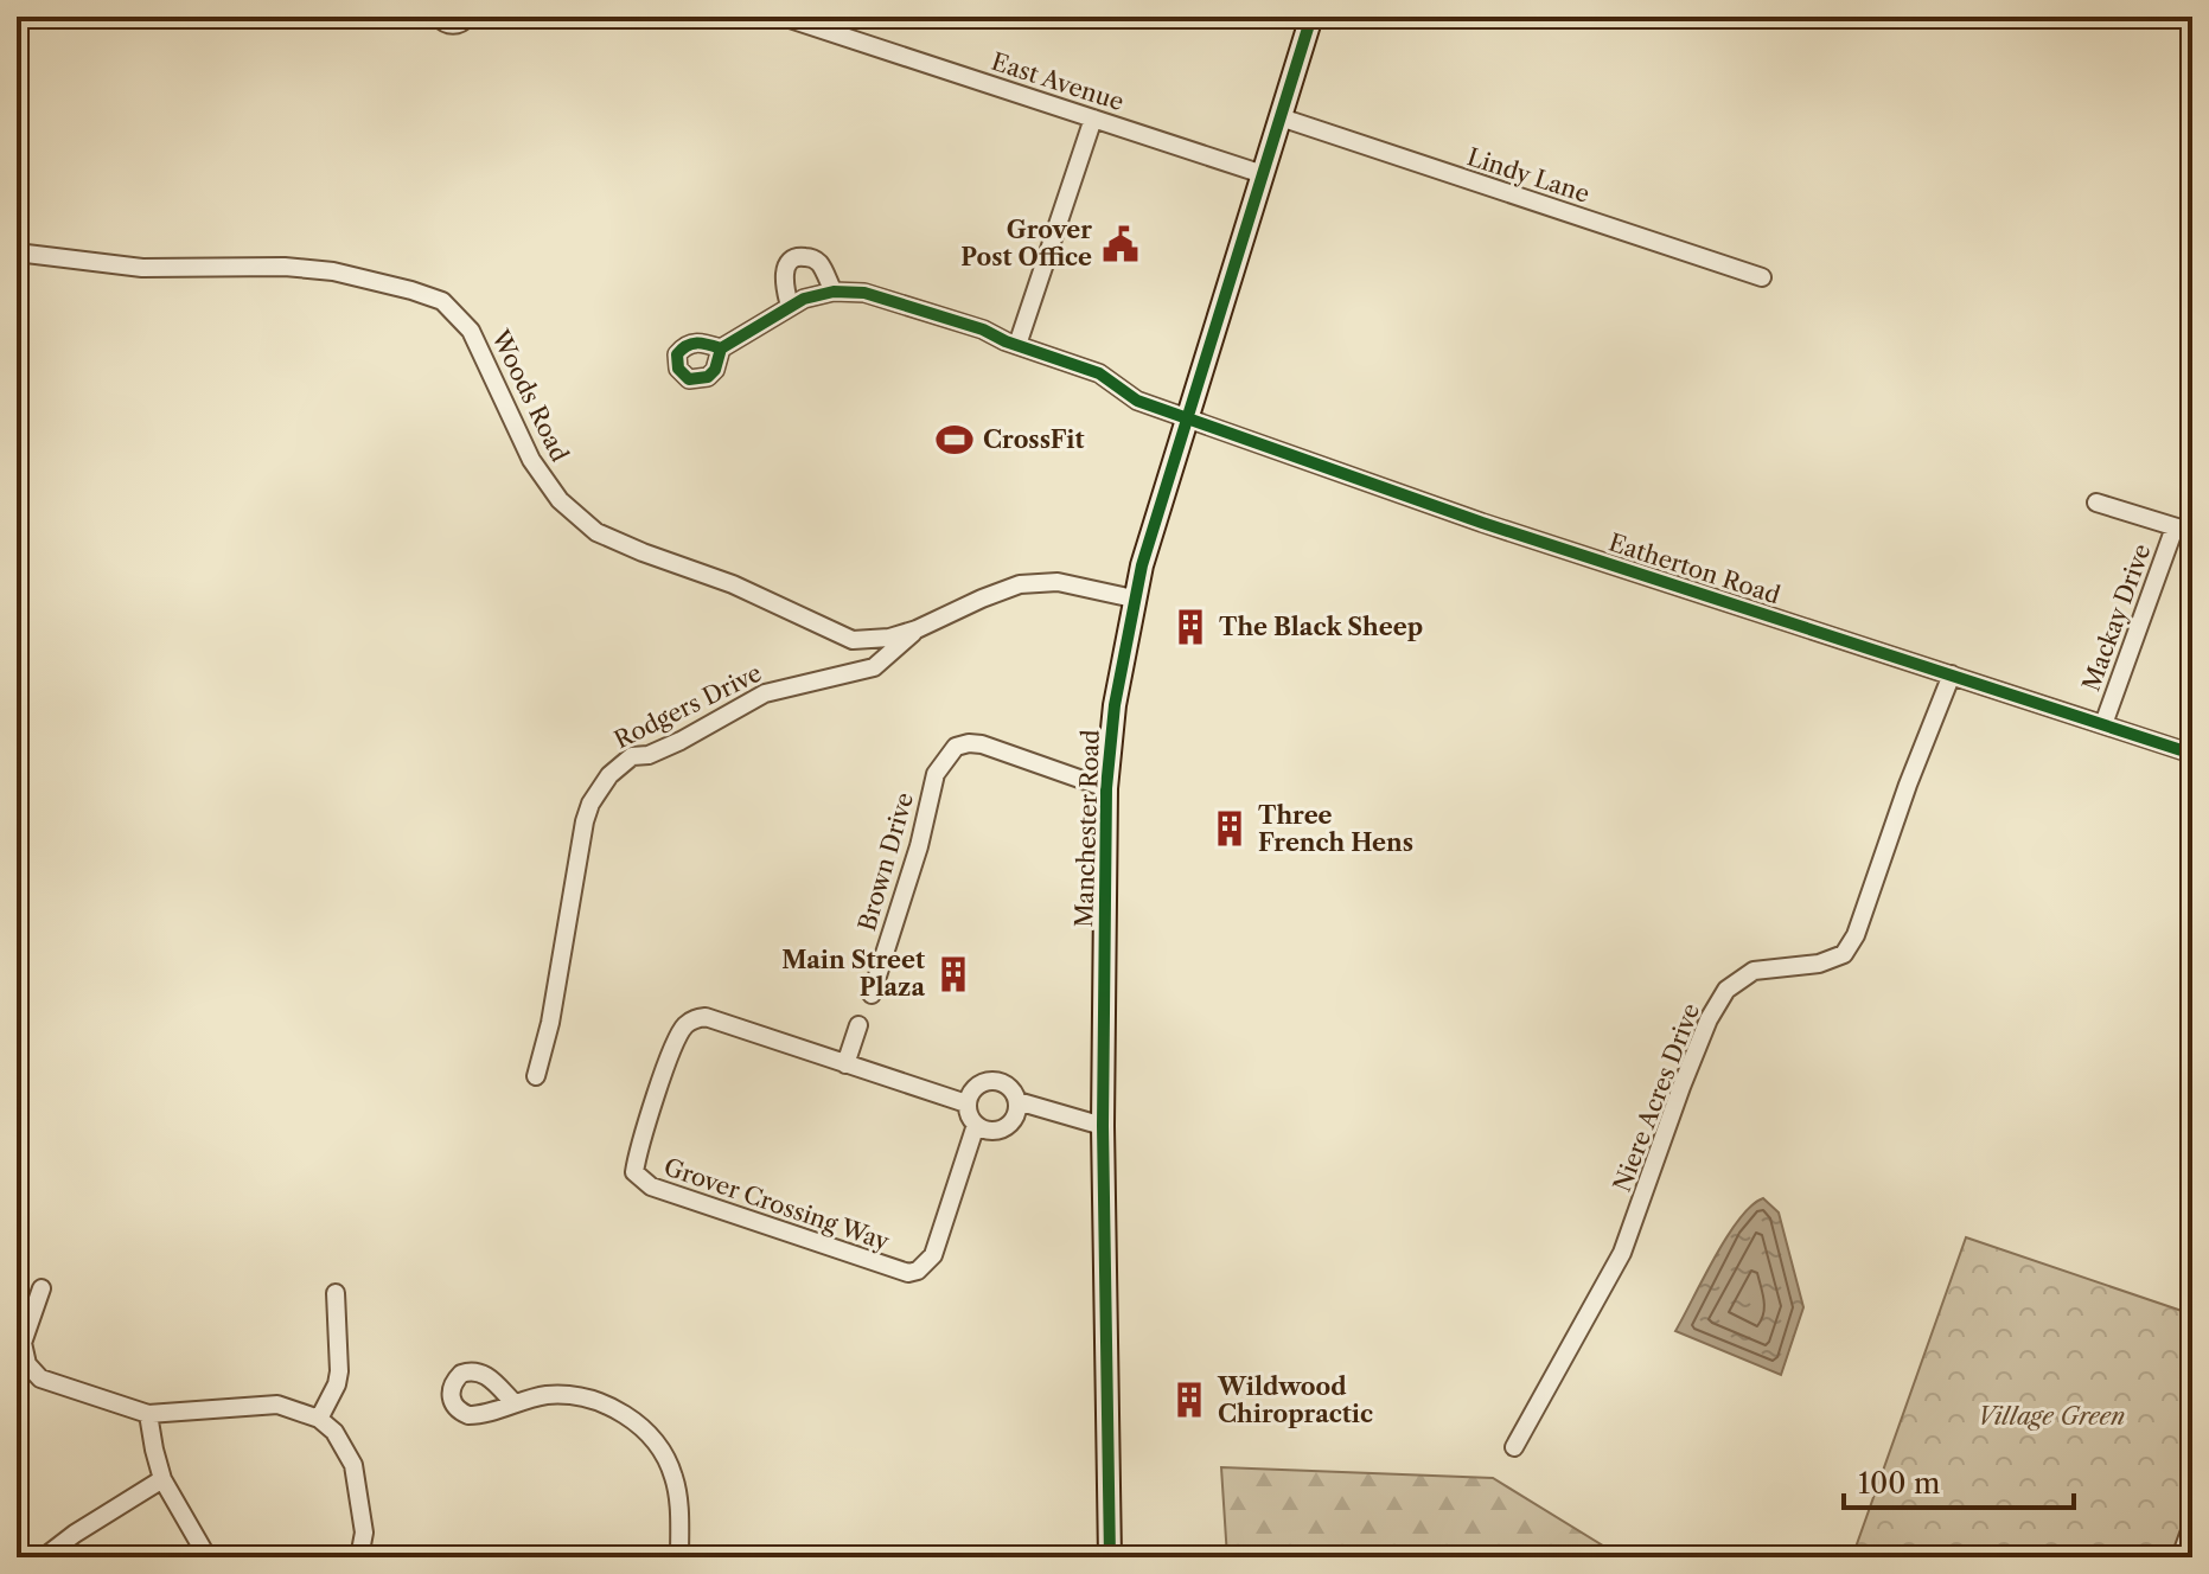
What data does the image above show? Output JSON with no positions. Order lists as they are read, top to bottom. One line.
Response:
{"streets":{"street":["East Avenue","Lindy Lane","Woods Road","Eatherton Road","Mackay Drive","Rodgers Drive","Manchester Road","Brown Drive","Niere Acres Drive","Grover Crossing Way"]},"crossings":[["East Avenue","Manchester Road"],["Lindy Lane","Manchester Road"],["Woods Road","Rodgers Drive"],["Woods Road","Manchester Road"],["Eatherton Road","Mackay Drive"],["Eatherton Road","Manchester Road"],["Eatherton Road","Niere Acres Drive"],["Manchester Road","Brown Drive"]],"parks":["Village Green"],"places":{"public building":["Grover Post Office"],"sports":["CrossFit"],"building":["The Black Sheep","Three French Hens","Main Street Plaza","Wildwood Chiropractic"]},"scale_bar":"100 m"}
